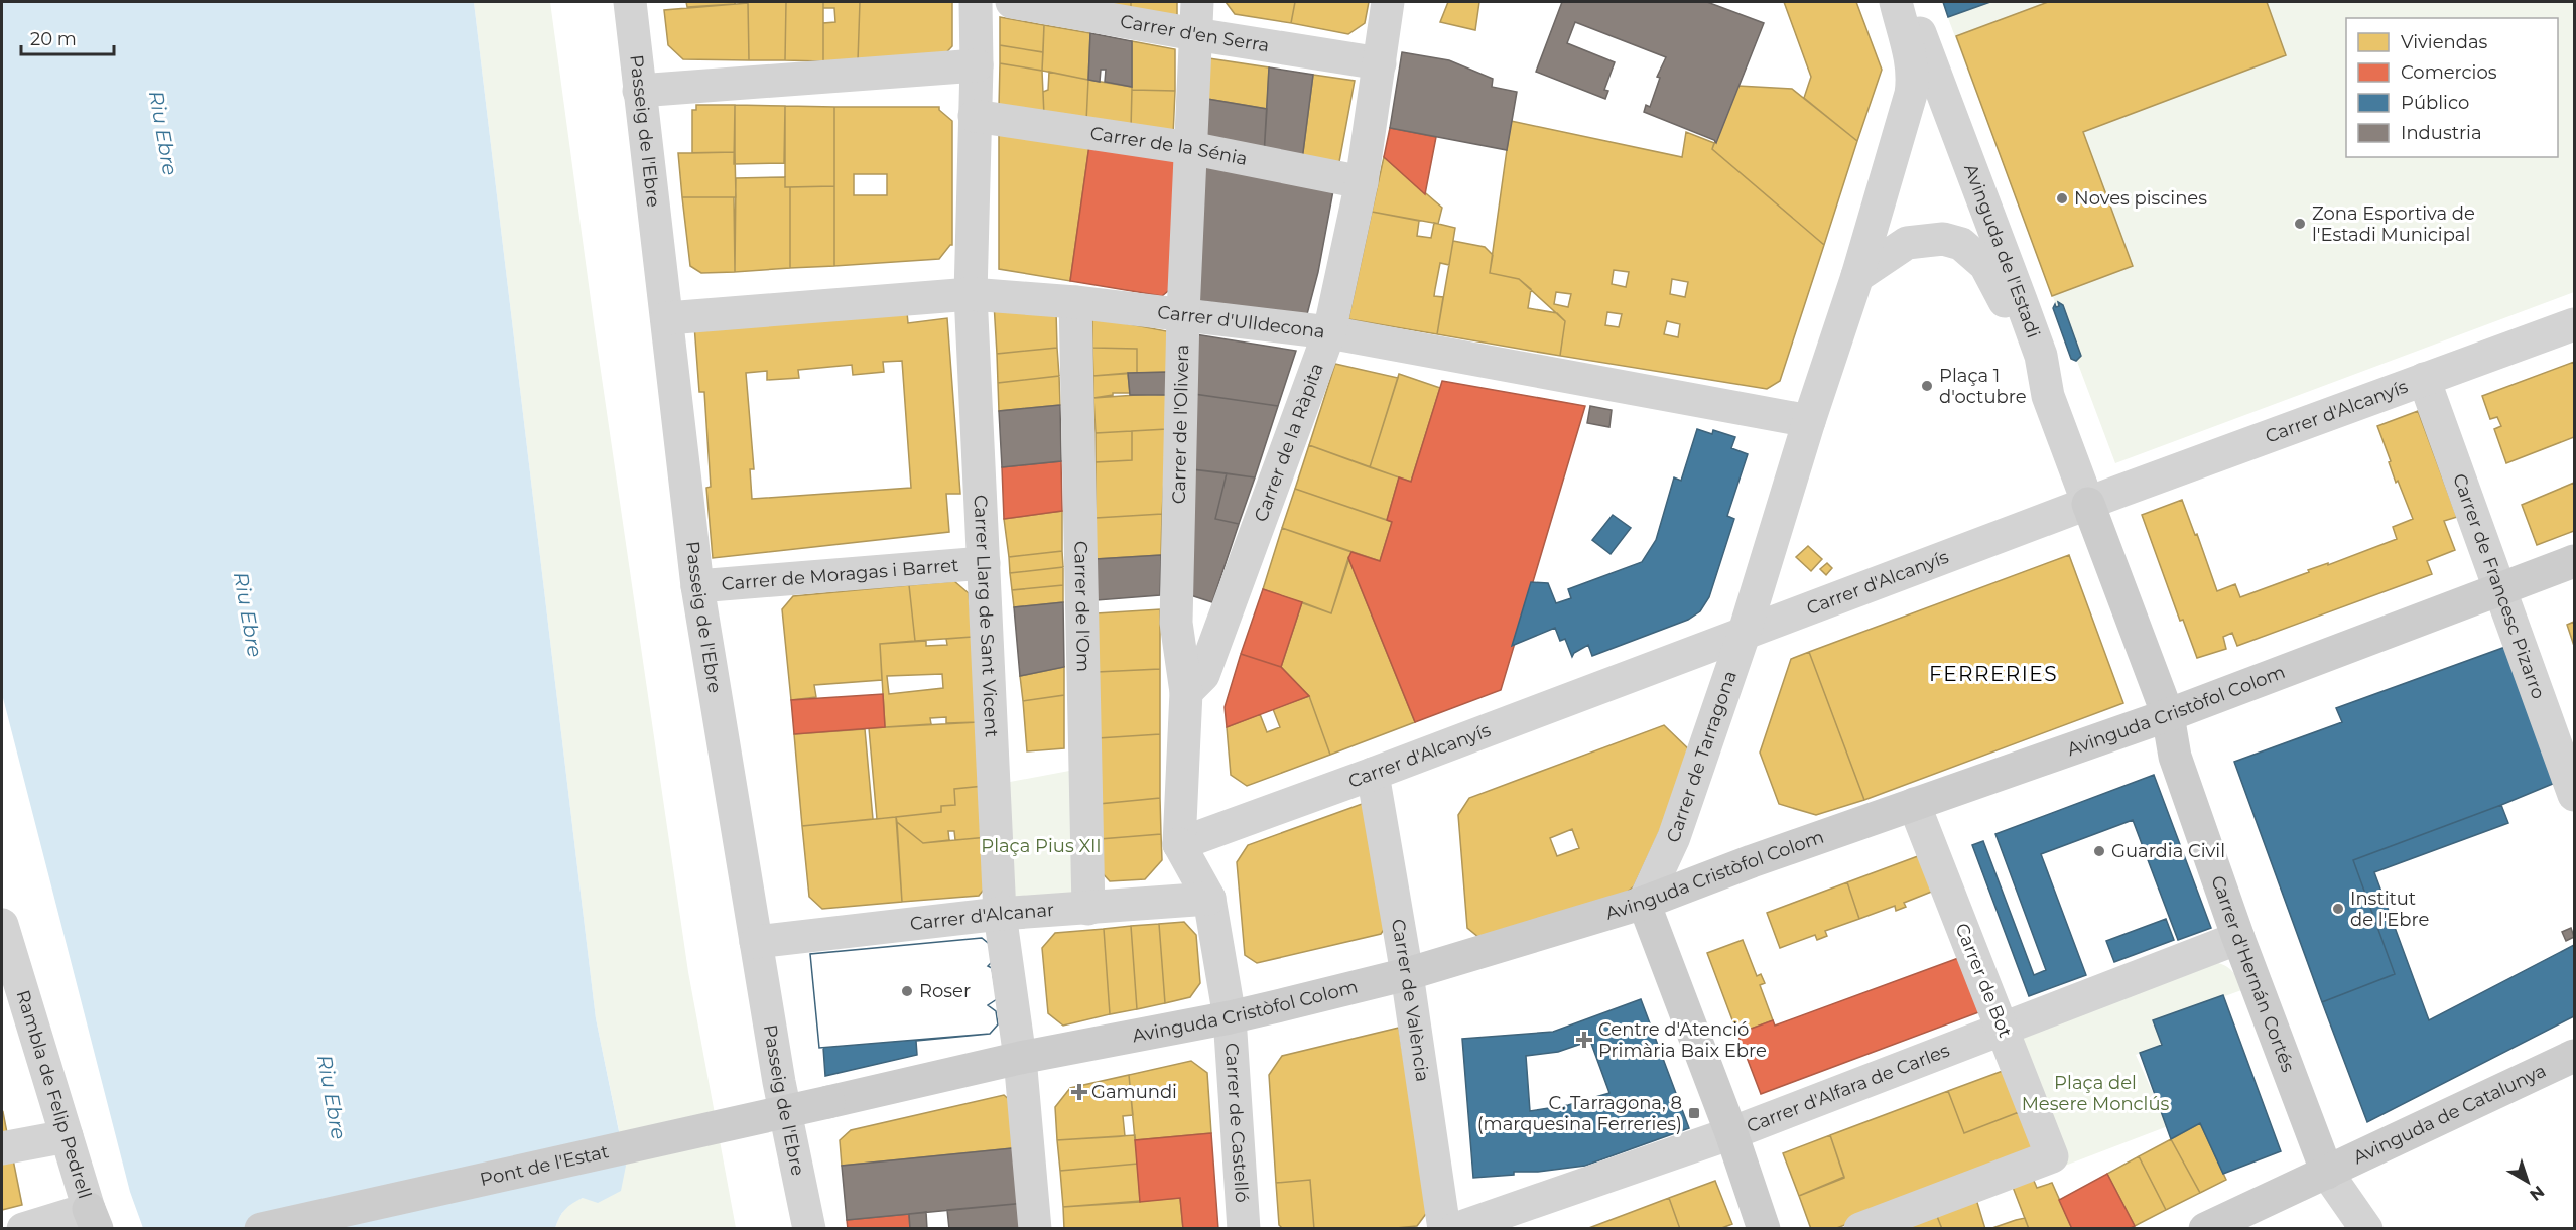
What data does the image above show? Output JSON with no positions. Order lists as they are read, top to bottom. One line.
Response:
{"streets":{"street":["Carrer d'en Serra","Passeig de l'Ebre","Carrer de la Sénia","Avinguda de l'Estadi","Carrer d'Ulldecona","Carrer d'Alcanyís","Carrer de l'Olivera","Carrer de la Ràpita","Carrer de Moragas i Barret","Carrer de Francesc Pizarro","Carrer de l'Om","Carrer Llarg de Sant Vicent","Avinguda Cristòfol Colom","Carrer de Tarragona","Carrer d'Alcanar","Carrer d'Hernán Cortés","Carrer de Bot","Carrer de València","Carrer d'Alfara de Carles","Rambla de Felip Pedrell","Avinguda de Catalunya","Carrer de Castelló","Pont de l'Estat"]},"crossings":[["Carrer d'en Serra","Carrer de l'Olivera"],["Carrer d'en Serra","Carrer de la Ràpita"],["Passeig de l'Ebre","Carrer d'Ulldecona"],["Passeig de l'Ebre","Carrer de Moragas i Barret"],["Passeig de l'Ebre","Carrer d'Alcanar"],["Carrer de la Sénia","Carrer de l'Olivera"],["Carrer de la Sénia","Carrer de la Ràpita"],["Carrer de la Sénia","Carrer Llarg de Sant Vicent"],["Avinguda de l'Estadi","Carrer d'Alcanyís"],["Avinguda de l'Estadi","Carrer d'Hernán Cortés"],["Carrer d'Ulldecona","Carrer de l'Olivera"],["Carrer d'Ulldecona","Carrer de la Ràpita"],["Carrer d'Ulldecona","Carrer de l'Om"],["Carrer d'Ulldecona","Carrer Llarg de Sant Vicent"],["Carrer d'Ulldecona","Carrer de Tarragona"],["Carrer d'Alcanyís","Carrer de l'Olivera"],["Carrer d'Alcanyís","Carrer de Francesc Pizarro"],["Carrer d'Alcanyís","Carrer de Tarragona"],["Carrer d'Alcanyís","Carrer d'Hernán Cortés"],["Carrer d'Alcanyís","Carrer de València"],["Carrer d'Alcanyís","Carrer de Castelló"],["Carrer de l'Olivera","Carrer de la Ràpita"],["Carrer de l'Olivera","Carrer de Castelló"],["Carrer de Moragas i Barret","Carrer Llarg de Sant Vicent"],["Carrer de Francesc Pizarro","Avinguda Cristòfol Colom"],["Carrer de l'Om","Carrer d'Alcanar"],["Carrer Llarg de Sant Vicent","Avinguda Cristòfol Colom"],["Carrer Llarg de Sant Vicent","Carrer d'Alcanar"],["Avinguda Cristòfol Colom","Carrer de Tarragona"],["Avinguda Cristòfol Colom","Carrer d'Hernán Cortés"],["Avinguda Cristòfol Colom","Carrer de Bot"],["Avinguda Cristòfol Colom","Carrer de València"],["Avinguda Cristòfol Colom","Carrer de Castelló"],["Avinguda Cristòfol Colom","Pont de l'Estat"],["Carrer d'Alcanar","Carrer de Castelló"],["Carrer d'Hernán Cortés","Carrer d'Alfara de Carles"],["Carrer d'Hernán Cortés","Avinguda de Catalunya"],["Carrer de Bot","Carrer d'Alfara de Carles"]],"districts":["FERRERIES"],"water":["Riu Ebre"],"parks":["Plaça Pius XII","Plaça del Mesere Monclús"],"places":{"other":["Noves piscines","Zona Esportiva de l'Estadi Municipal","Plaça 1 d'octubre","Guardia Civil","Institut de l'Ebre","Roser"],"health":["Centre d'Atenció Primària Baix Ebre","Gamundi"],"transit":["C. Tarragona, 8 (marquesina Ferreries)"]},"legend":["Viviendas","Comercios","Público","Industria"],"scale_bar":"20 m","north":"bottom right"}
